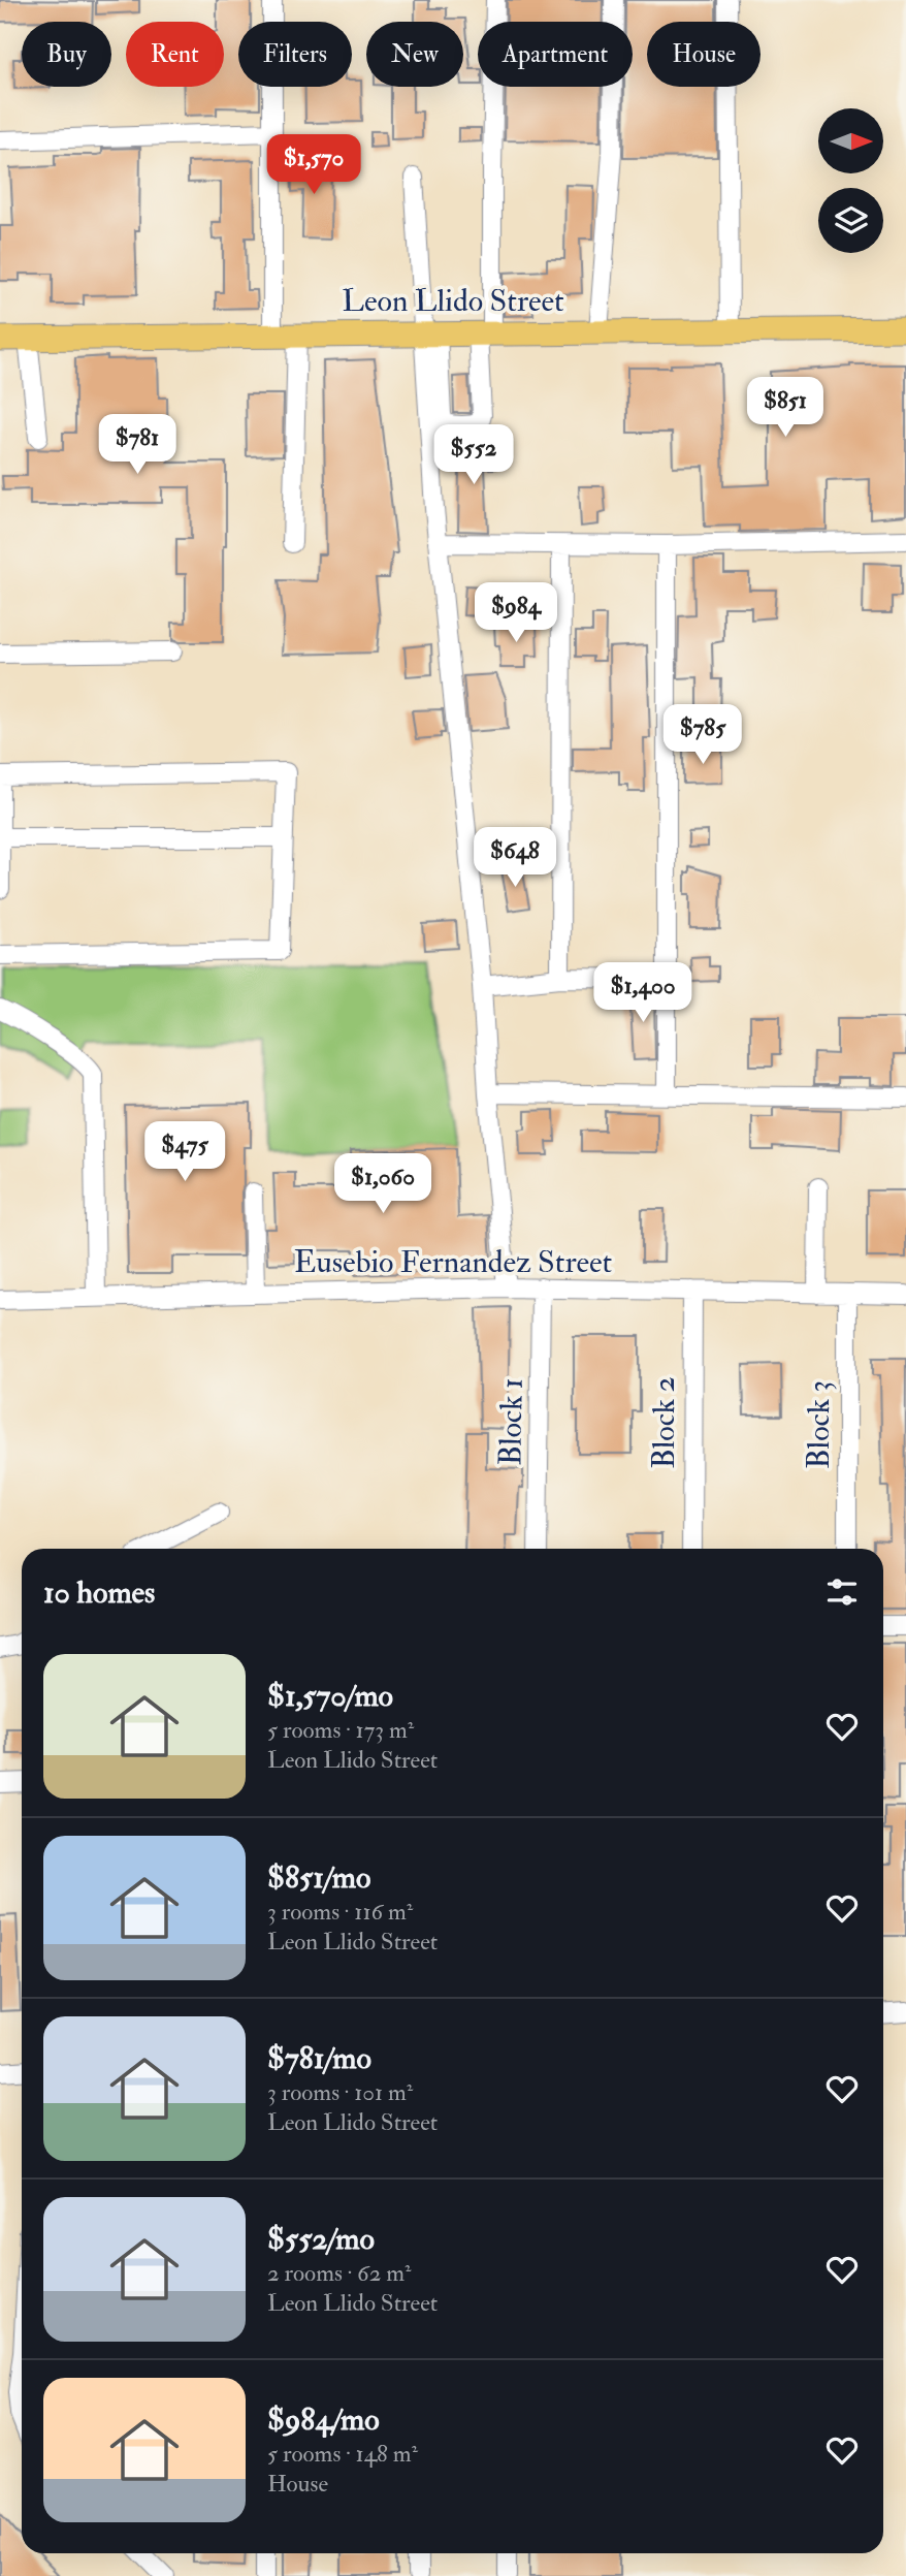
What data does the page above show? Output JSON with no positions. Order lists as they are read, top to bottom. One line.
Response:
{"streets":{"main road":["Leon Llido Street"],"street":["Eusebio Fernandez Street","Block 1","Block 2","Block 3"]},"crossings":[["Eusebio Fernandez Street","Block 1"],["Eusebio Fernandez Street","Block 2"],["Eusebio Fernandez Street","Block 3"]],"north":"right","page":{"chip":["Buy","Rent","Filters","New","Apartment","House"],"price":["$1,570","$851","$781","$552","$984","$785","$648","$1,400","$475","$1,060"],"heading":"10 homes","list":[{"name":"$1,570/mo","note":"5 rooms · 173 m² · Leon Llido Street"},{"name":"$851/mo","note":"3 rooms · 116 m² · Leon Llido Street"},{"name":"$781/mo","note":"3 rooms · 101 m² · Leon Llido Street"},{"name":"$552/mo","note":"2 rooms · 62 m² · Leon Llido Street"},{"name":"$984/mo","note":"5 rooms · 148 m² · House"}]}}
